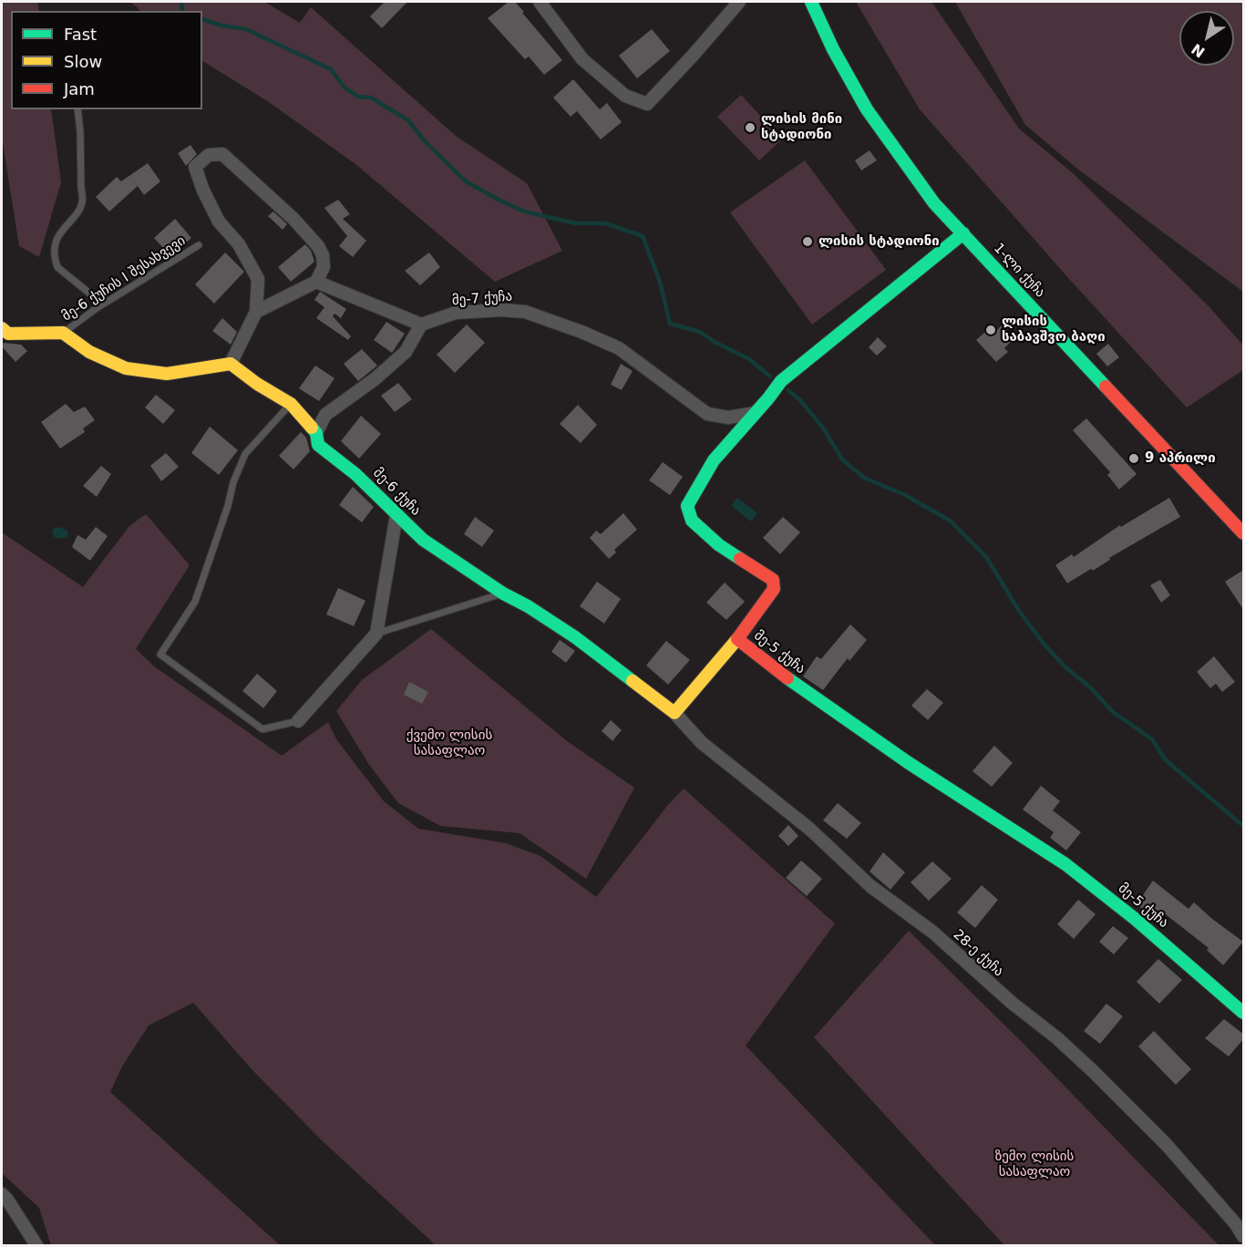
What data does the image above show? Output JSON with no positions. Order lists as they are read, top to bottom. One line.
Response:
{"streets":{"street":["1-ლი ქუჩა","მე-7 ქუჩა","მე-6 ქუჩა","მე-5 ქუჩა","28-ე ქუჩა"],"lane":["მე-6 ქუჩის I შესახვევი"]},"crossings":[["1-ლი ქუჩა","მე-5 ქუჩა"],["მე-7 ქუჩა","მე-5 ქუჩა"],["მე-6 ქუჩა","28-ე ქუჩა"]],"parks":["ქვემო ლისის სასაფლაო","ზემო ლისის სასაფლაო"],"places":["ლისის მინი სტადიონი","ლისის სტადიონი","ლისის საბავშვო ბაღი","9 აპრილი"],"legend":["Fast","Slow","Jam"],"north":"bottom left"}
